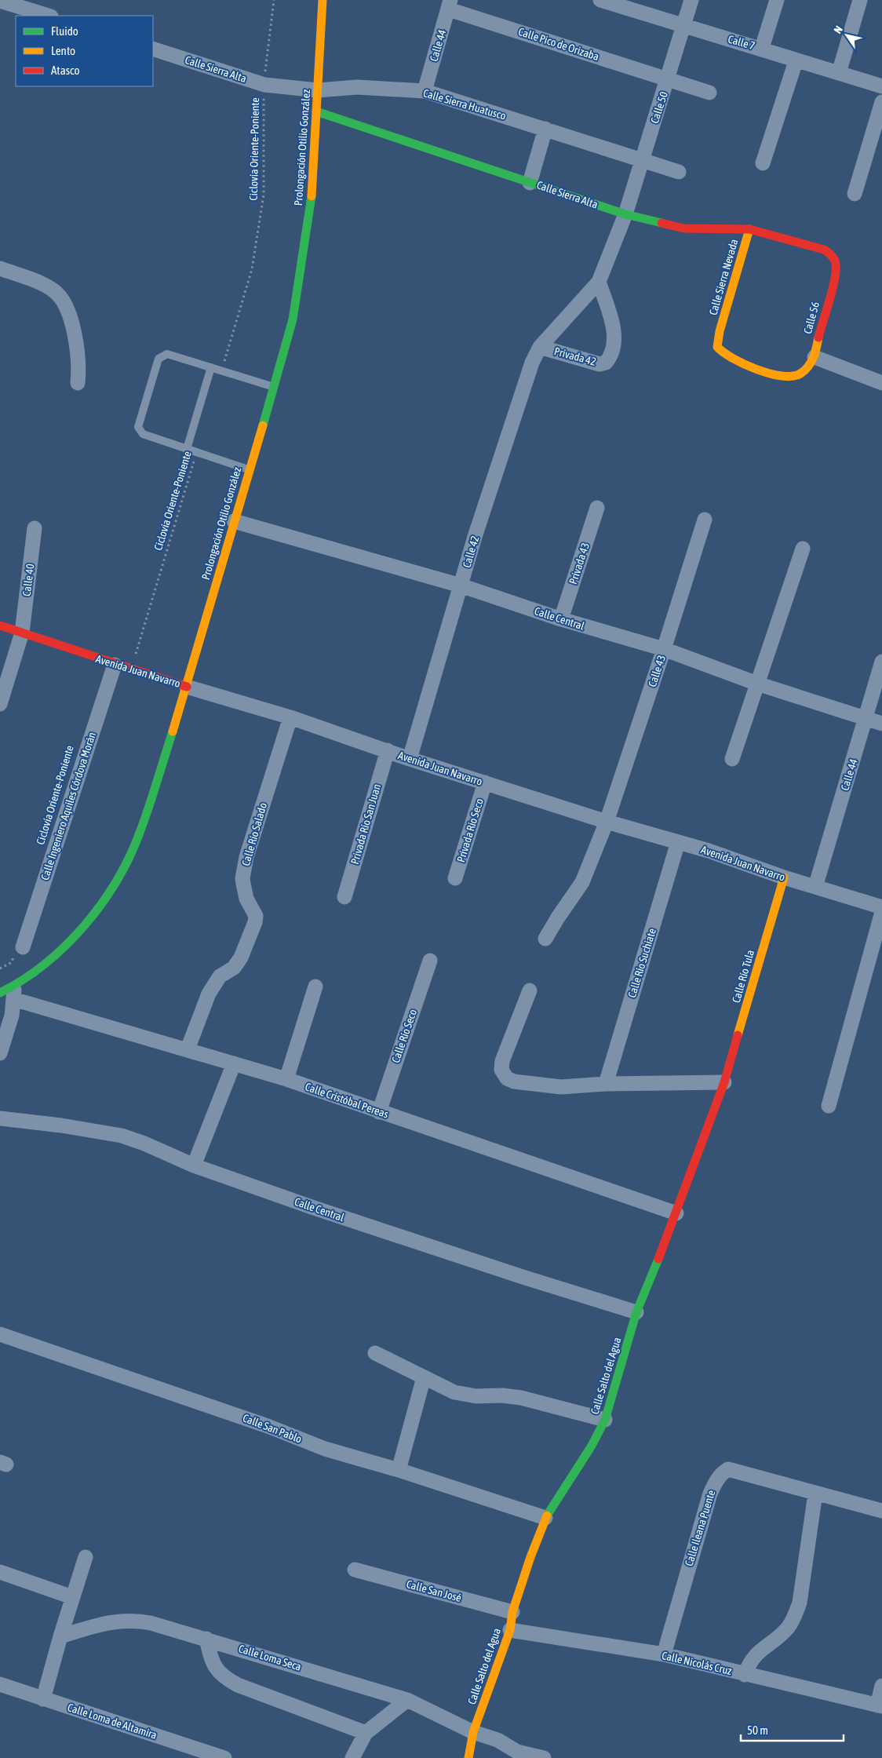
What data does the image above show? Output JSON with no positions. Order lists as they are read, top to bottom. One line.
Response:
{"streets":{"street":["Calle 7","Calle Pico de Orizaba","Calle 44","Calle Sierra Alta","Calle Sierra Huatusco","Calle 50","Prolongación Otilio González","Calle Sierra Nevada","Calle 56","Privada 42","Calle 42","Privada 43","Calle 40","Calle Central","Avenida Juan Navarro","Calle 43","Calle Ingeniero Aquiles Córdova Morán","Privada Río San Juan","Privada Río Seco","Calle Río Salado","Calle Río Suchiate","Calle Río Tula","Calle Río Seco","Calle Cristóbal Pereas","Calle Salto del Agua","Calle San Pablo","Calle Ileana Puente","Calle San José","Calle Loma Seca","Calle Nicolás Cruz","Calle Loma de Altamira"],"path":["Ciclovía Oriente-Poniente"]},"crossings":[["Calle 7","Calle 50"],["Calle Pico de Orizaba","Calle 44"],["Calle Pico de Orizaba","Calle 50"],["Calle 44","Calle Sierra Huatusco"],["Calle 44","Calle Central"],["Calle 44","Avenida Juan Navarro"],["Calle Sierra Alta","Calle Sierra Huatusco"],["Calle Sierra Alta","Calle 50"],["Calle Sierra Alta","Prolongación Otilio González"],["Calle Sierra Alta","Ciclovía Oriente-Poniente"],["Calle Sierra Alta","Calle Sierra Nevada"],["Calle Sierra Alta","Calle 56"],["Calle Sierra Huatusco","Calle 50"],["Calle Sierra Huatusco","Prolongación Otilio González"],["Calle 50","Privada 42"],["Calle 50","Calle 42"],["Prolongación Otilio González","Calle Central"],["Prolongación Otilio González","Avenida Juan Navarro"],["Prolongación Otilio González","Calle Cristóbal Pereas"],["Calle Sierra Nevada","Calle 56"],["Privada 42","Calle 42"],["Calle 42","Calle Central"],["Calle 42","Avenida Juan Navarro"],["Privada 43","Calle Central"],["Calle 40","Avenida Juan Navarro"],["Calle Central","Calle 43"],["Calle Central","Calle Salto del Agua"],["Avenida Juan Navarro","Calle 43"],["Avenida Juan Navarro","Calle Ingeniero Aquiles Córdova Morán"],["Avenida Juan Navarro","Privada Río San Juan"],["Avenida Juan Navarro","Privada Río Seco"],["Avenida Juan Navarro","Calle Río Salado"],["Avenida Juan Navarro","Calle Río Suchiate"],["Avenida Juan Navarro","Calle Río Tula"],["Calle Río Salado","Calle Cristóbal Pereas"],["Calle Río Tula","Calle Salto del Agua"],["Calle Río Seco","Calle Cristóbal Pereas"],["Calle Cristóbal Pereas","Calle Salto del Agua"],["Calle Salto del Agua","Calle San Pablo"],["Calle Salto del Agua","Calle San José"],["Calle Salto del Agua","Calle Loma Seca"],["Calle Salto del Agua","Calle Nicolás Cruz"],["Calle Ileana Puente","Calle Nicolás Cruz"]],"legend":["Fluido","Lento","Atasco"],"scale_bar":"50 m","north":"top left"}
